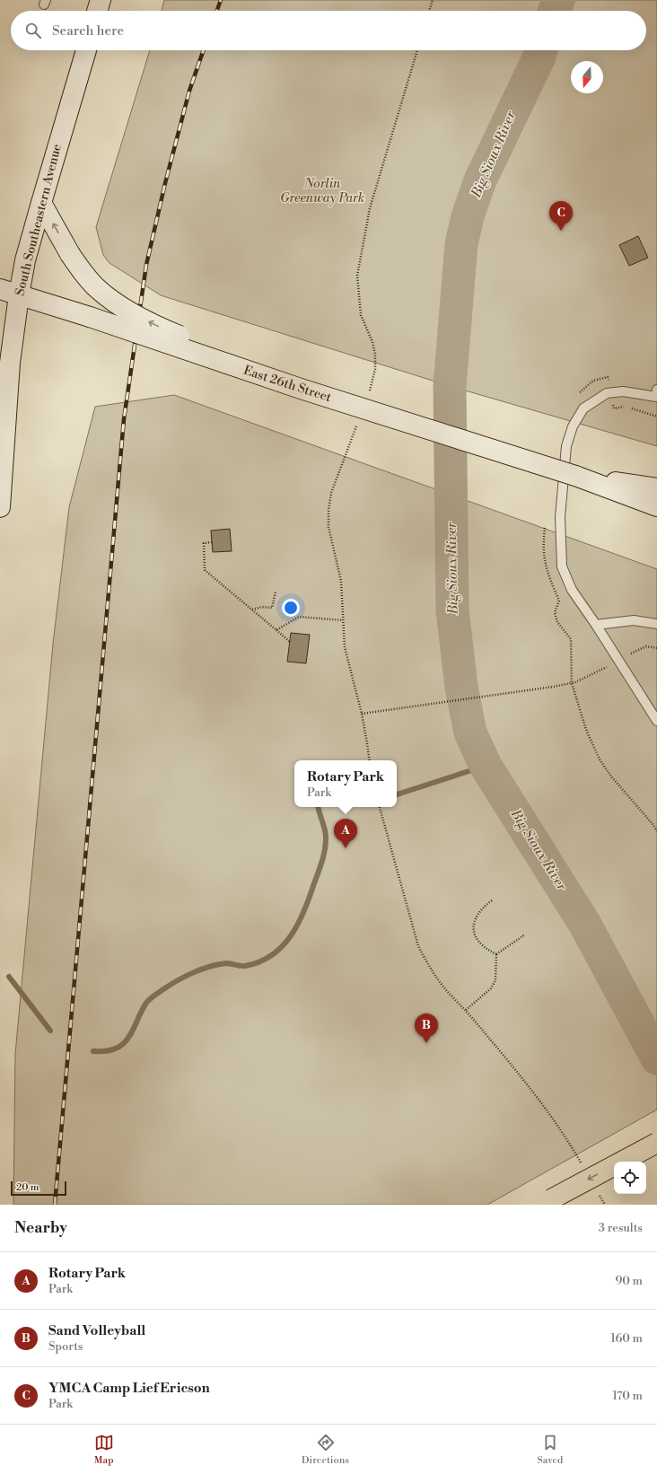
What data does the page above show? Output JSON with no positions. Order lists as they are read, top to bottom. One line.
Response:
{"streets":{"main road":["South Southeastern Avenue","East 26th Street"]},"crossings":[["South Southeastern Avenue","East 26th Street"]],"water":["Big Sioux River"],"parks":["Norlin Greenway Park"],"scale_bar":"20 m","north":"bottom","page":{"search":"Search here","pins":["C","A","B"],"popup":["Rotary Park","Park"],"scale":"20 m","heading":["Nearby","3 results"],"list":[{"mark":"A","name":"Rotary Park","note":"Park","value":"90 m"},{"mark":"B","name":"Sand Volleyball","note":"Sports","value":"160 m"},{"mark":"C","name":"YMCA Camp Lief Ericson","note":"Park","value":"170 m"}],"nav":["Map","Directions","Saved"]}}
